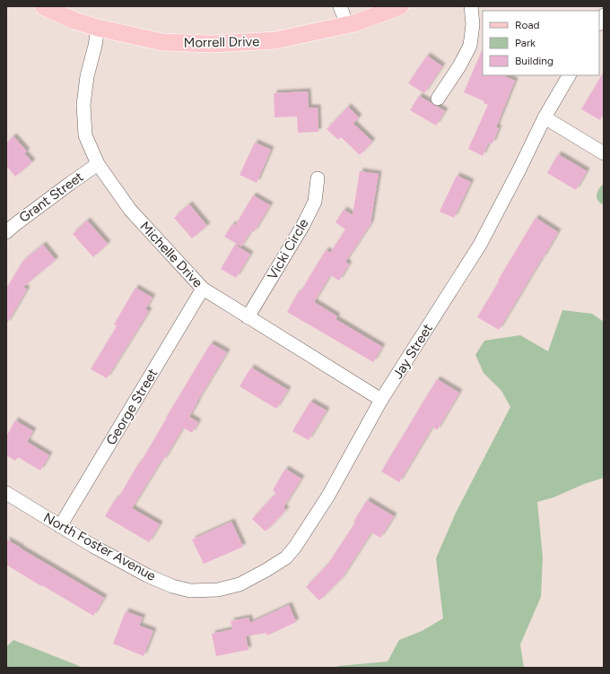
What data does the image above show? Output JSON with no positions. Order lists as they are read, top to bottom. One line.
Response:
{"streets":{"main road":["Morrell Drive"],"street":["Grant Street","Vicki Circle","Michelle Drive","Jay Street","George Street","North Foster Avenue"]},"crossings":[["Morrell Drive","Michelle Drive"],["Grant Street","Michelle Drive"],["Vicki Circle","Michelle Drive"],["Michelle Drive","Jay Street"],["Michelle Drive","George Street"],["Jay Street","North Foster Avenue"],["George Street","North Foster Avenue"]],"legend":["Road","Park","Building"]}
